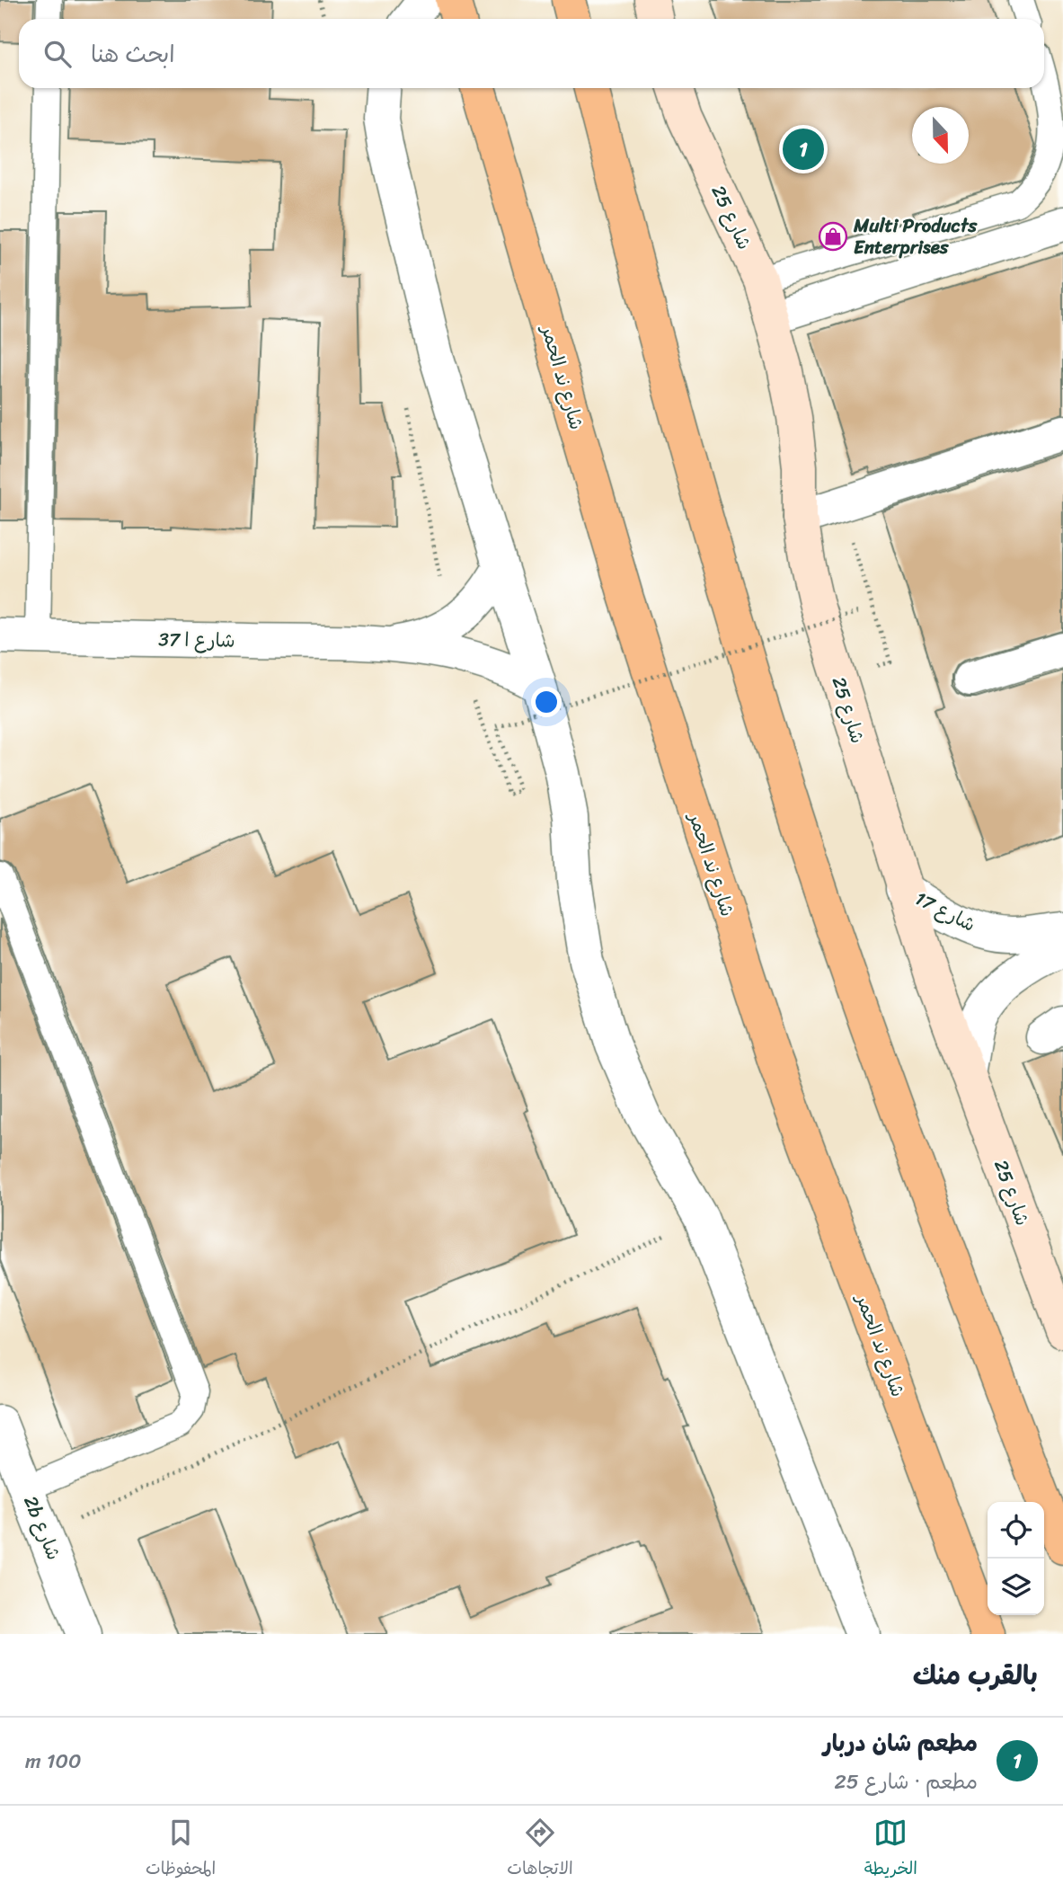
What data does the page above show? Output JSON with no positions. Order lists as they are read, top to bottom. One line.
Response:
{"streets":{"main road":["شارع ند الحمر"],"street":["شارع 25","شارع ا 37","شارع 17","2b شارع"]},"crossings":[["شارع 25","شارع 17"]],"places":{"shop":["Multi Products Enterprises"]},"north":"bottom","page":{"search":"ابحث هنا","pins":"1","heading":"بالقرب منك","list":[{"mark":"1","name":"مطعم شان دربار","note":"مطعم · شارع 25","value":"100 m"}],"nav":["الخريطة","الاتجاهات","المحفوظات"]}}
